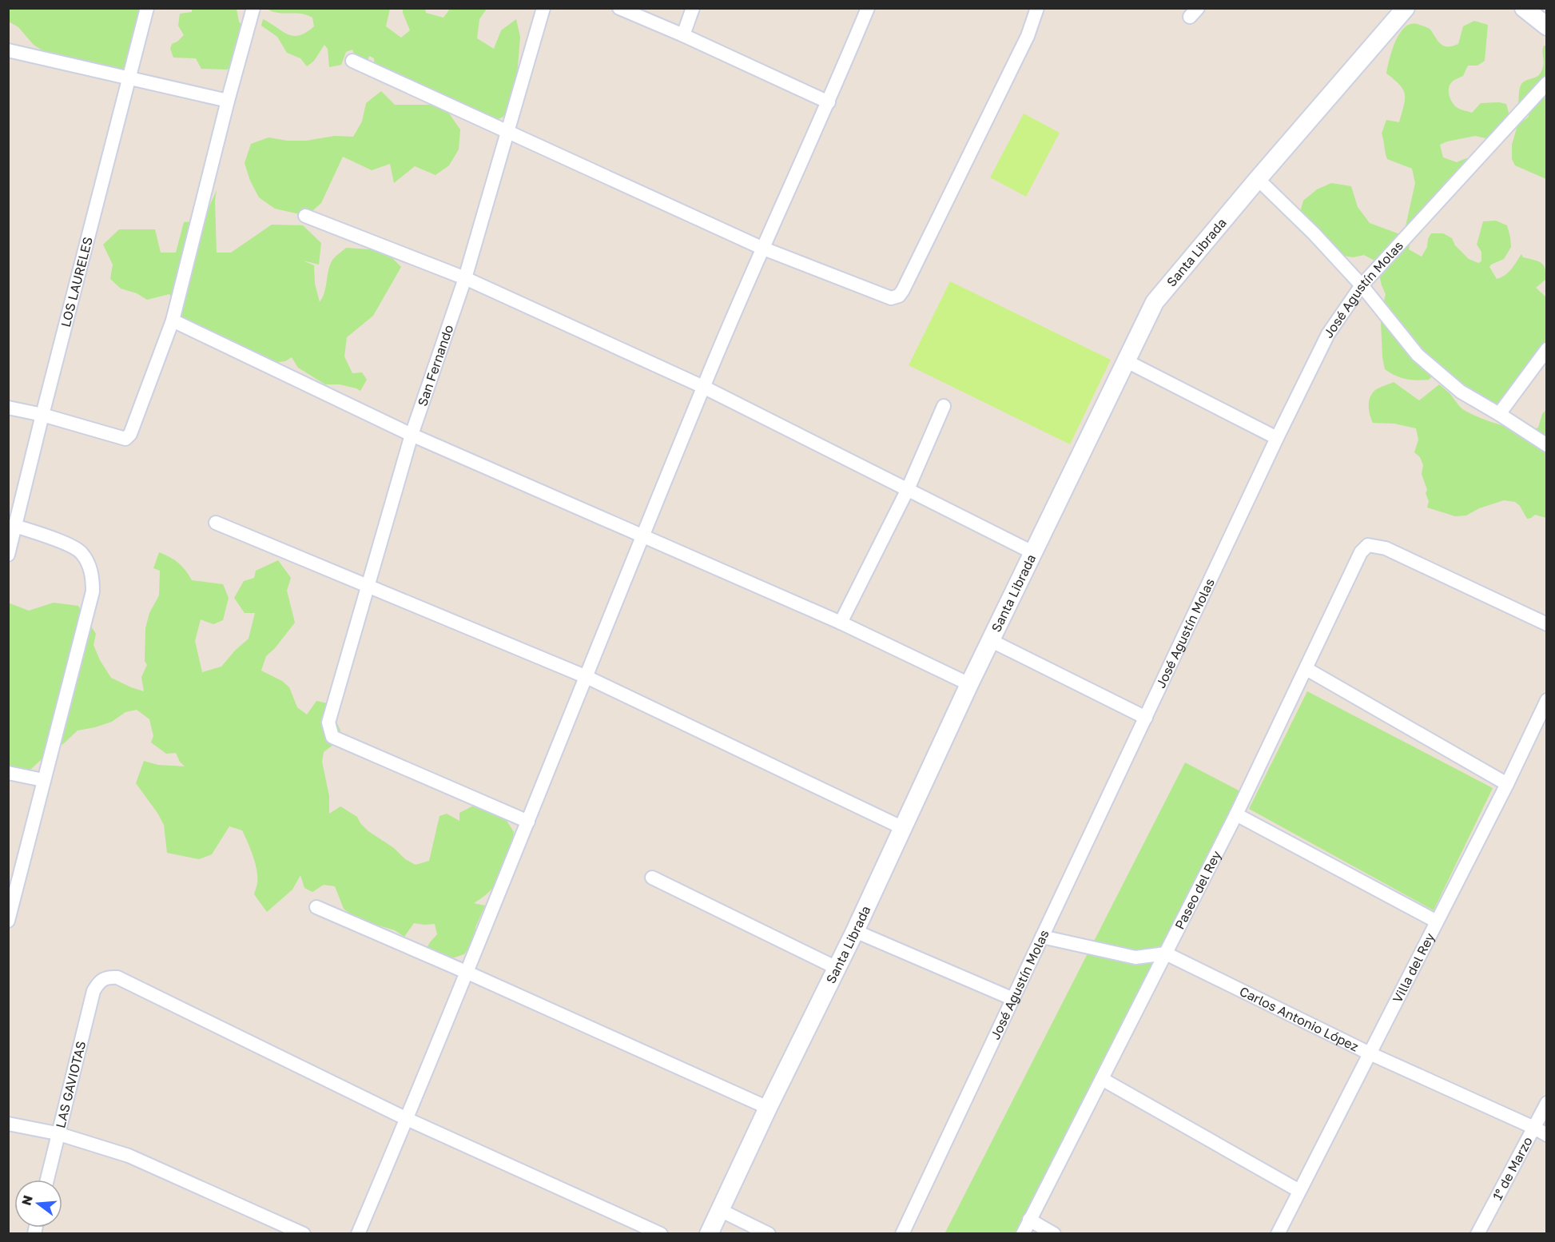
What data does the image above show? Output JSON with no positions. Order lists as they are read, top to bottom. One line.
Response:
{"streets":{"street":["Santa Librada","LOS LAURELES","José Agustín Molas","San Fernando","Paseo del Rey","Villa del Rey","Carlos Antonio López","LAS GAVIOTAS","1° de Marzo"]},"crossings":[["Paseo del Rey","Carlos Antonio López"],["Villa del Rey","Carlos Antonio López"],["Carlos Antonio López","1° de Marzo"]],"north":"left"}
